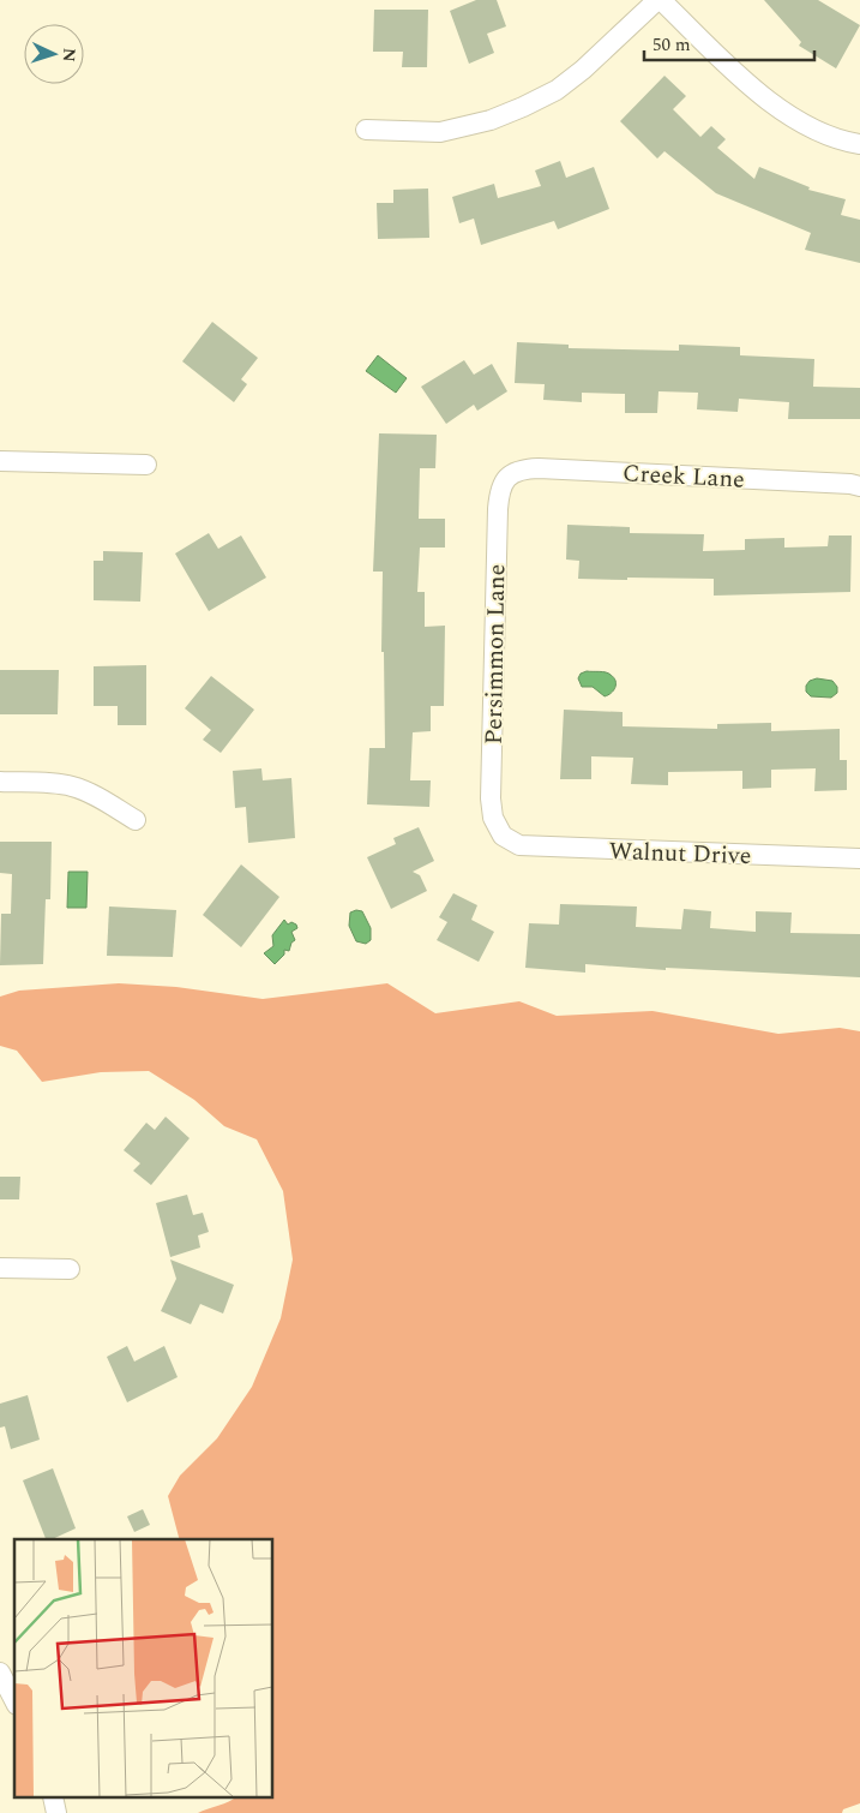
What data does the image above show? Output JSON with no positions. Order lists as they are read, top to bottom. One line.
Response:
{"streets":{"street":["Creek Lane","Persimmon Lane","Walnut Drive"]},"crossings":[["Creek Lane","Persimmon Lane"],["Persimmon Lane","Walnut Drive"]],"scale_bar":"50 m","north":"right"}
